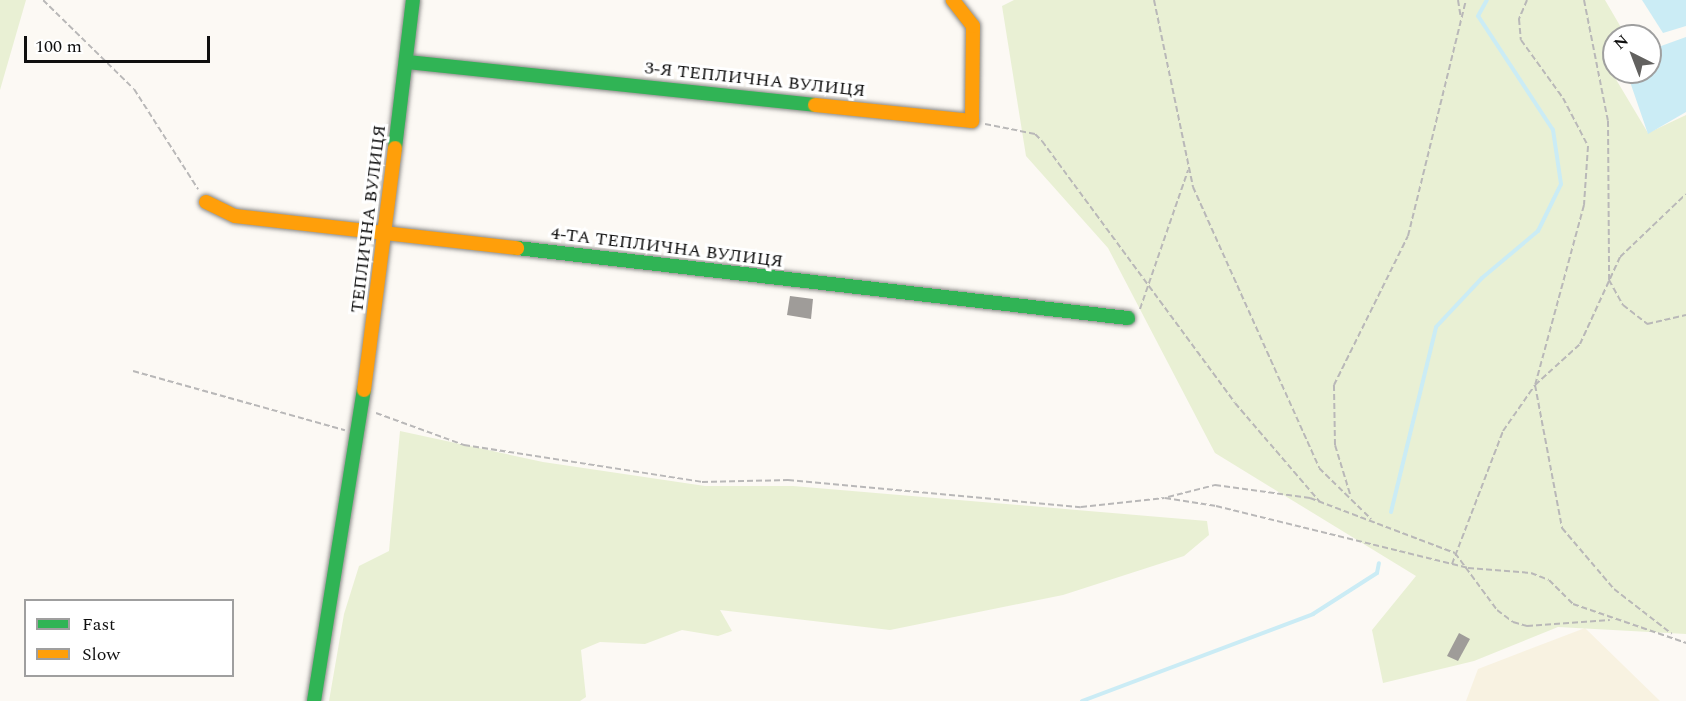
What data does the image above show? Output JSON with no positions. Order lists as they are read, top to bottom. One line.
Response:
{"streets":{"street":["3-Я ТЕПЛИЧНА ВУЛИЦЯ","ТЕПЛИЧНА ВУЛИЦЯ","4-ТА ТЕПЛИЧНА ВУЛИЦЯ"]},"crossings":[["3-Я ТЕПЛИЧНА ВУЛИЦЯ","ТЕПЛИЧНА ВУЛИЦЯ"],["ТЕПЛИЧНА ВУЛИЦЯ","4-ТА ТЕПЛИЧНА ВУЛИЦЯ"]],"legend":["Fast","Slow"],"scale_bar":"100 m","north":"top left"}
